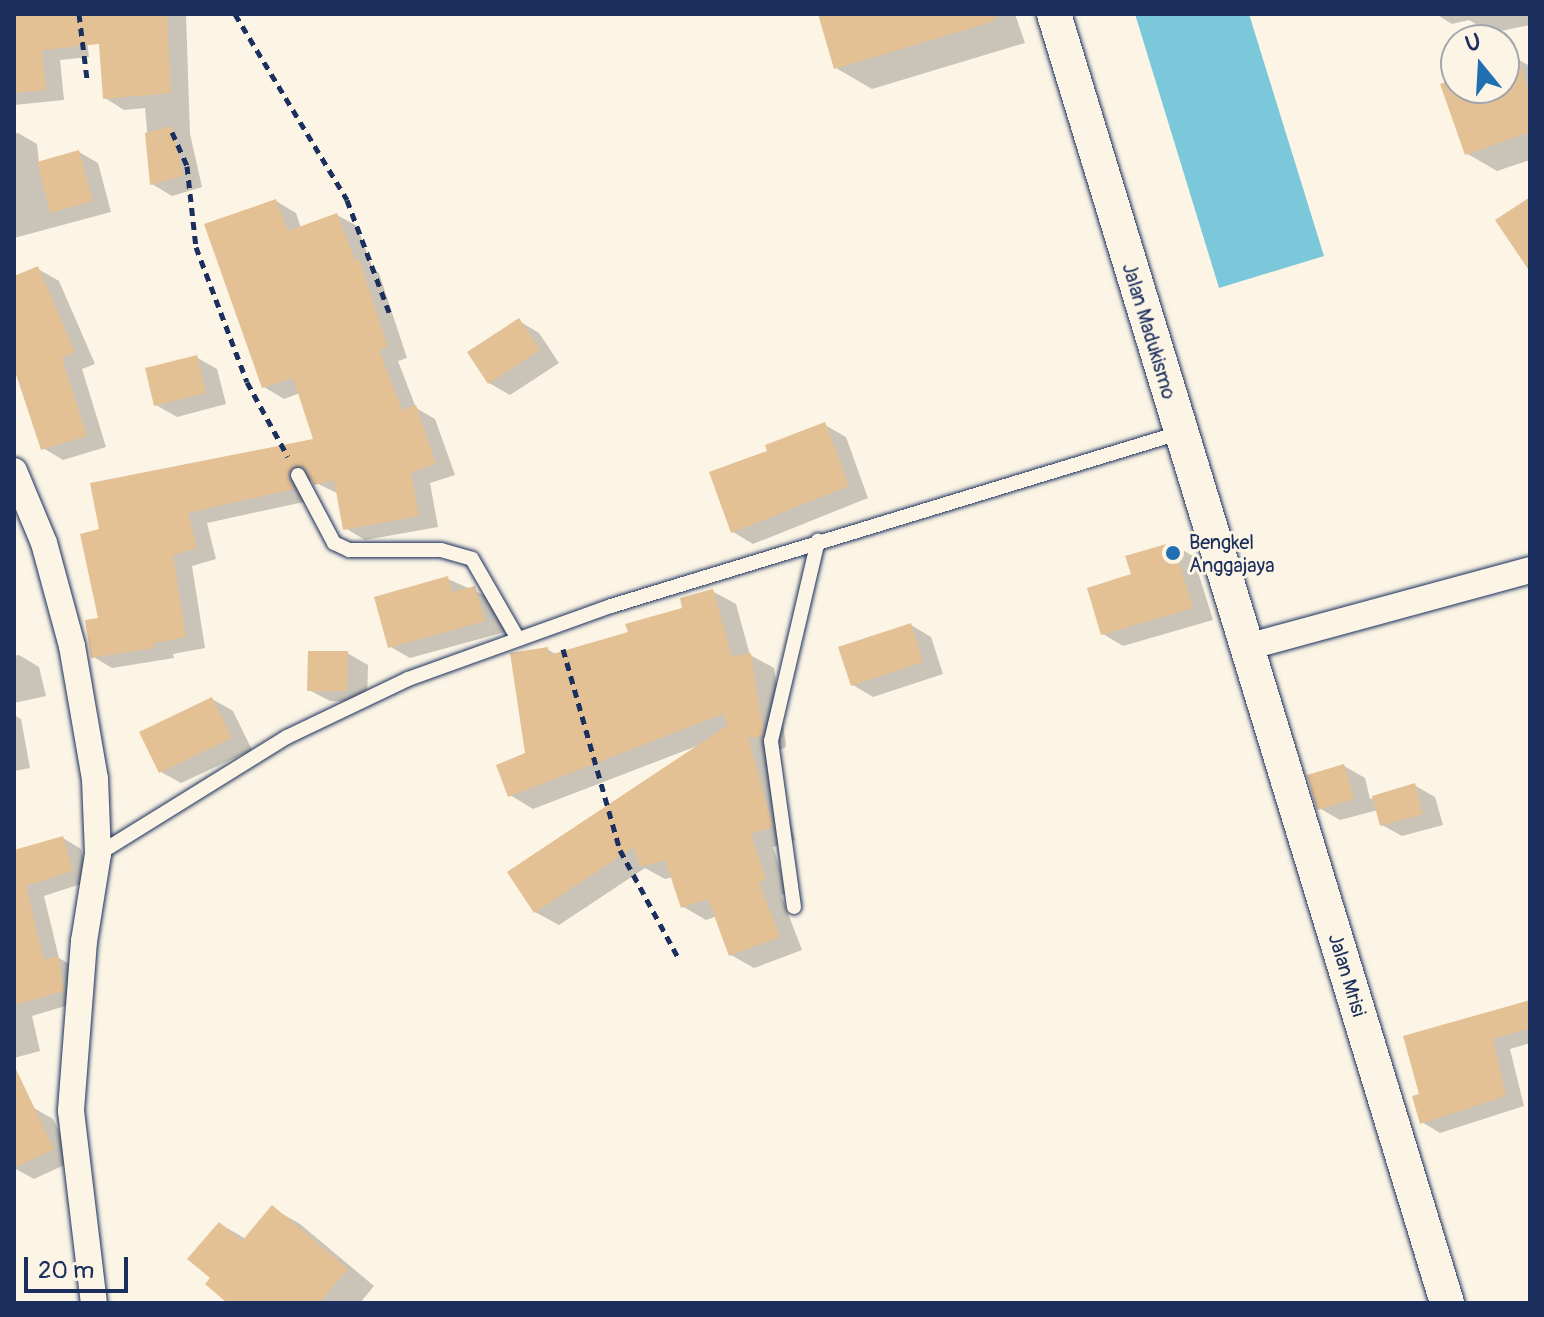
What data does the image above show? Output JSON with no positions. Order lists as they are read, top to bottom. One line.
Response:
{"streets":{"street":["Jalan Madukismo","Jalan Mrisi"]},"crossings":[["Jalan Madukismo","Jalan Mrisi"]],"places":["Bengkel Anggajaya"],"scale_bar":"20 m","north":"top"}
